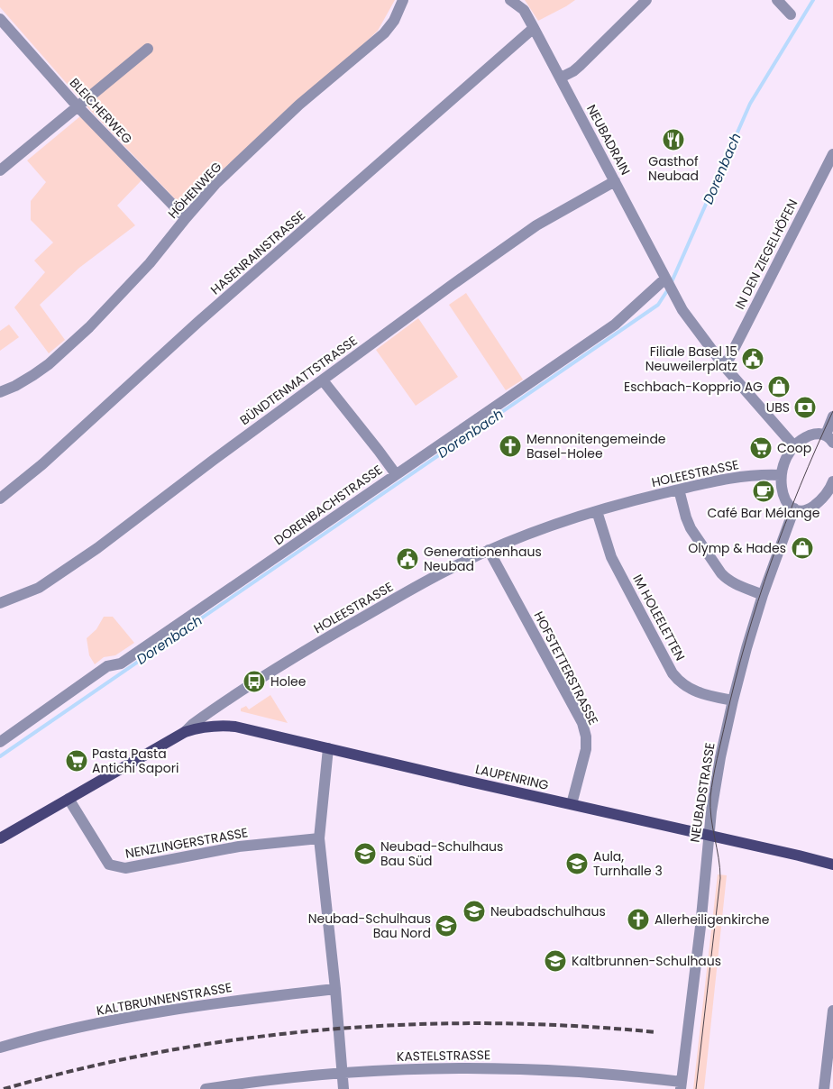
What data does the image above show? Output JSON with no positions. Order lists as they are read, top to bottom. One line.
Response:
{"streets":{"main road":["HOLEESTRASSE","LAUPENRING"],"street":["BLEICHERWEG","NEUBADRAIN","HÖHENWEG","HASENRAINSTRASSE","IN DEN ZIEGELHÖFEN","BÜNDTENMATTSTRASSE","DORENBACHSTRASSE","IM HOLEELETTEN","HOFSTETTERSTRASSE","NEUBADSTRASSE","NENZLINGERSTRASSE","KALTBRUNNENSTRASSE","KASTELSTRASSE"]},"crossings":[["BLEICHERWEG","HÖHENWEG"],["NEUBADRAIN","HASENRAINSTRASSE"],["NEUBADRAIN","IN DEN ZIEGELHÖFEN"],["NEUBADRAIN","BÜNDTENMATTSTRASSE"],["NEUBADRAIN","DORENBACHSTRASSE"],["HOLEESTRASSE","IM HOLEELETTEN"],["HOLEESTRASSE","HOFSTETTERSTRASSE"],["HOLEESTRASSE","LAUPENRING"],["HOLEESTRASSE","NENZLINGERSTRASSE"],["IM HOLEELETTEN","NEUBADSTRASSE"],["HOFSTETTERSTRASSE","LAUPENRING"],["LAUPENRING","NEUBADSTRASSE"],["NEUBADSTRASSE","KASTELSTRASSE"]],"water":["Dorenbach"],"places":{"restaurant":["Gasthof Neubad"],"public building":["Filiale Basel 15 Neuweilerplatz","Generationenhaus Neubad"],"shop":["Eschbach-Kopprio AG","Olymp & Hades"],"bank":["UBS"],"church":["Mennonitengemeinde Basel-Holee","Allerheiligenkirche"],"supermarket":["Coop","Pasta Pasta Antichi Sapori"],"cafe":["Café Bar Mélange"],"bus stop":["Holee"],"school or university":["Neubad-Schulhaus Bau Süd","Aula, Turnhalle 3","Neubadschulhaus","Neubad-Schulhaus Bau Nord","Kaltbrunnen-Schulhaus"]}}
